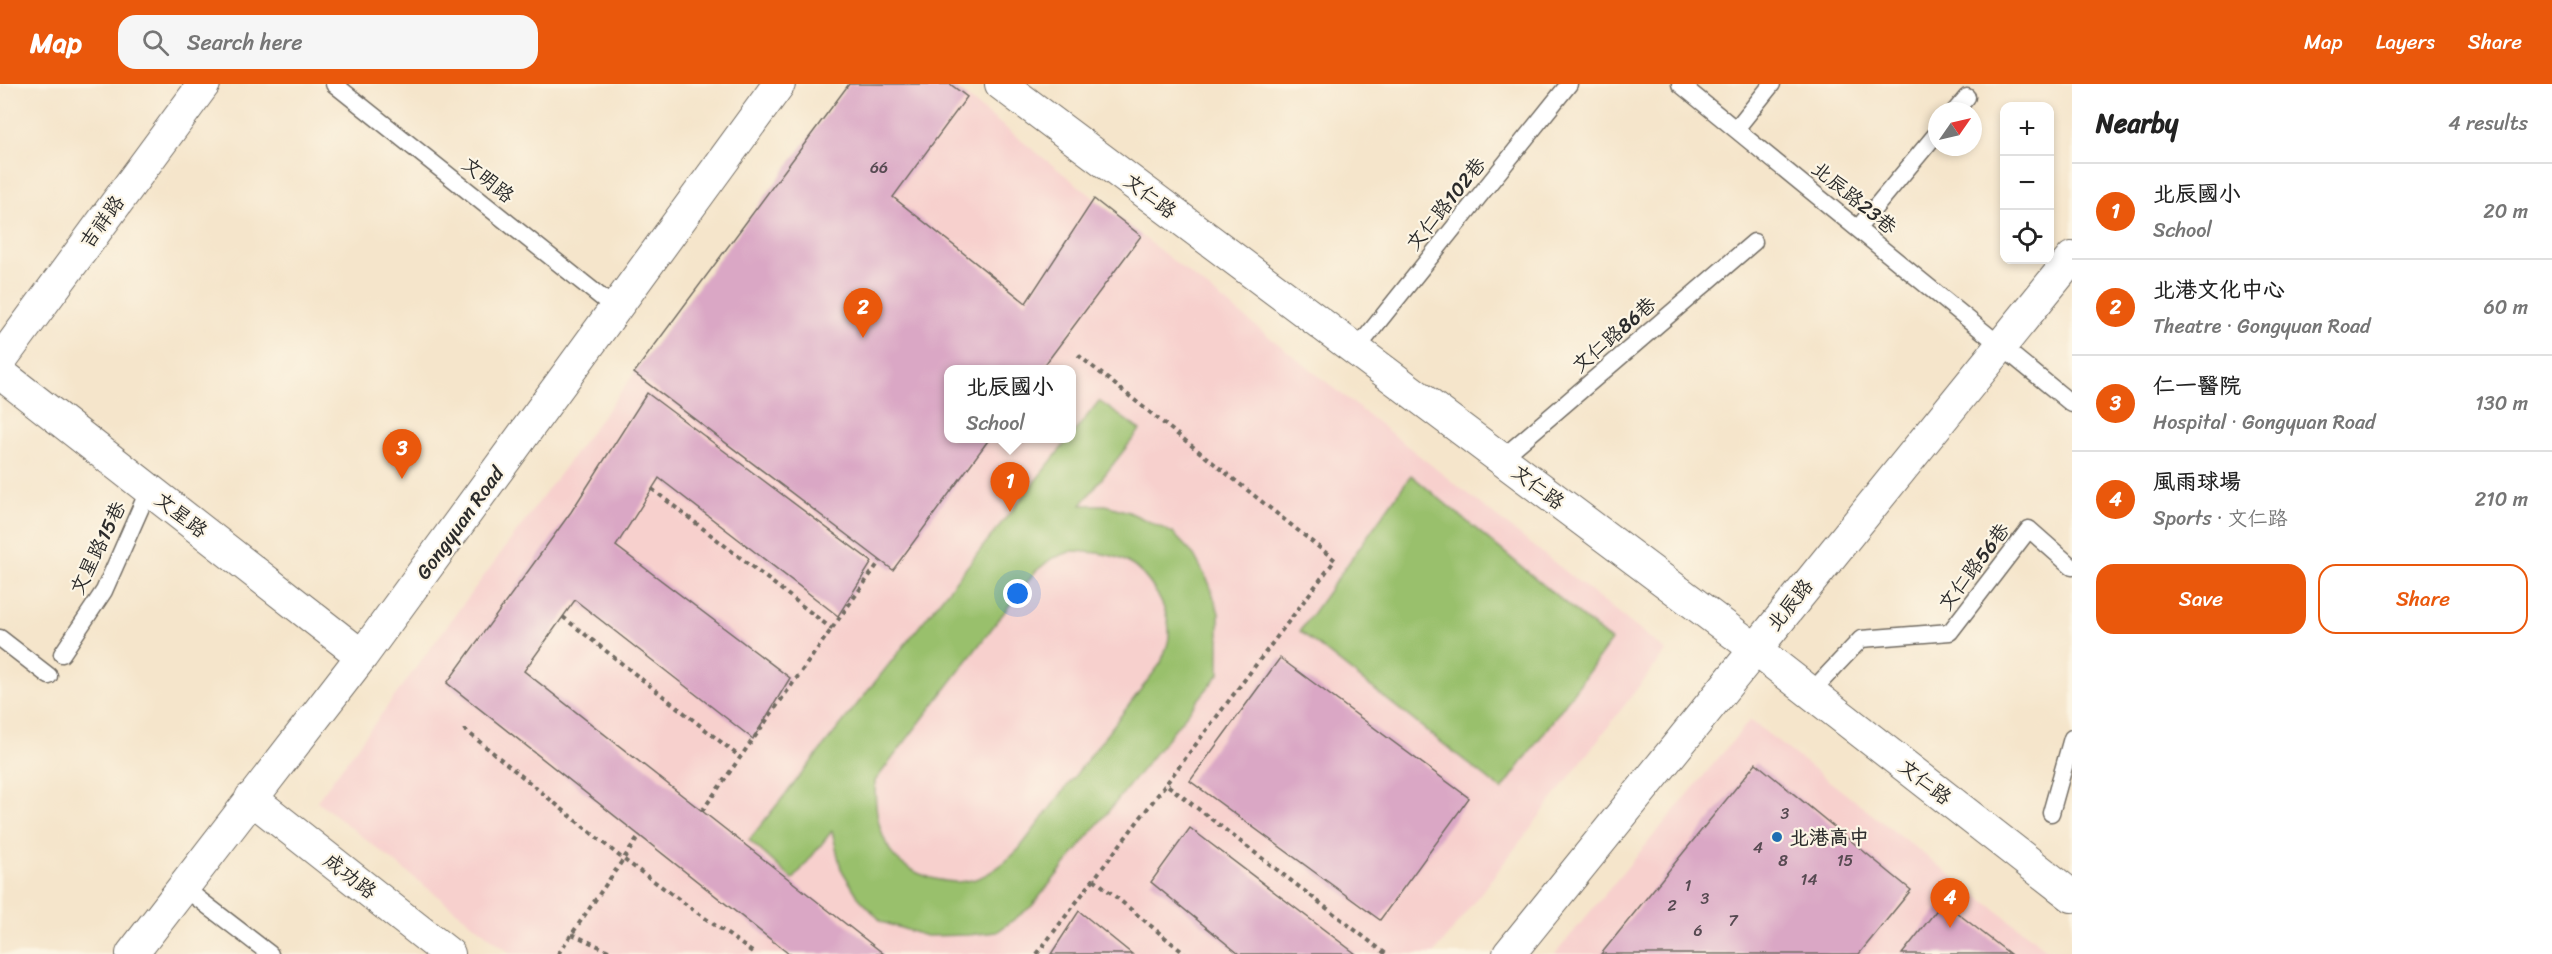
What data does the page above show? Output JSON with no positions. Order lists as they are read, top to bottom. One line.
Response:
{"streets":{"street":["文仁路","吉祥路","文星路","Gongyuan Road","北辰路","成功路"],"lane":["文明路","北辰路23巷","文仁路102巷","文仁路86巷","文星路15巷","文仁路56巷"]},"crossings":[["文明路","Gongyuan Road"],["文仁路","文仁路102巷"],["文仁路","文仁路86巷"],["文仁路","文仁路56巷"],["文仁路","北辰路"],["北辰路23巷","北辰路"],["文星路","Gongyuan Road"],["文星路","文星路15巷"],["Gongyuan Road","成功路"]],"places":["北港高中"],"house_numbers":["66","3","4","8","15","14","1","3","2","7","6"],"north":"top right","page":{"header":"Map","search":"Search here","nav":["Map","Layers","Share"],"heading":["Nearby","4 results"],"map_buttons":["+","−"],"list":[{"mark":"1","name":"北辰國小","note":"School","value":"20 m"},{"mark":"2","name":"北港文化中心","note":"Theatre · Gongyuan Road","value":"60 m"},{"mark":"3","name":"仁一醫院","note":"Hospital · Gongyuan Road","value":"130 m"},{"mark":"4","name":"風雨球場","note":"Sports · 文仁路","value":"210 m"}],"pins":["2","3","1","4"],"popup":["北辰國小","School"],"buttons":["Save","Share"]}}
